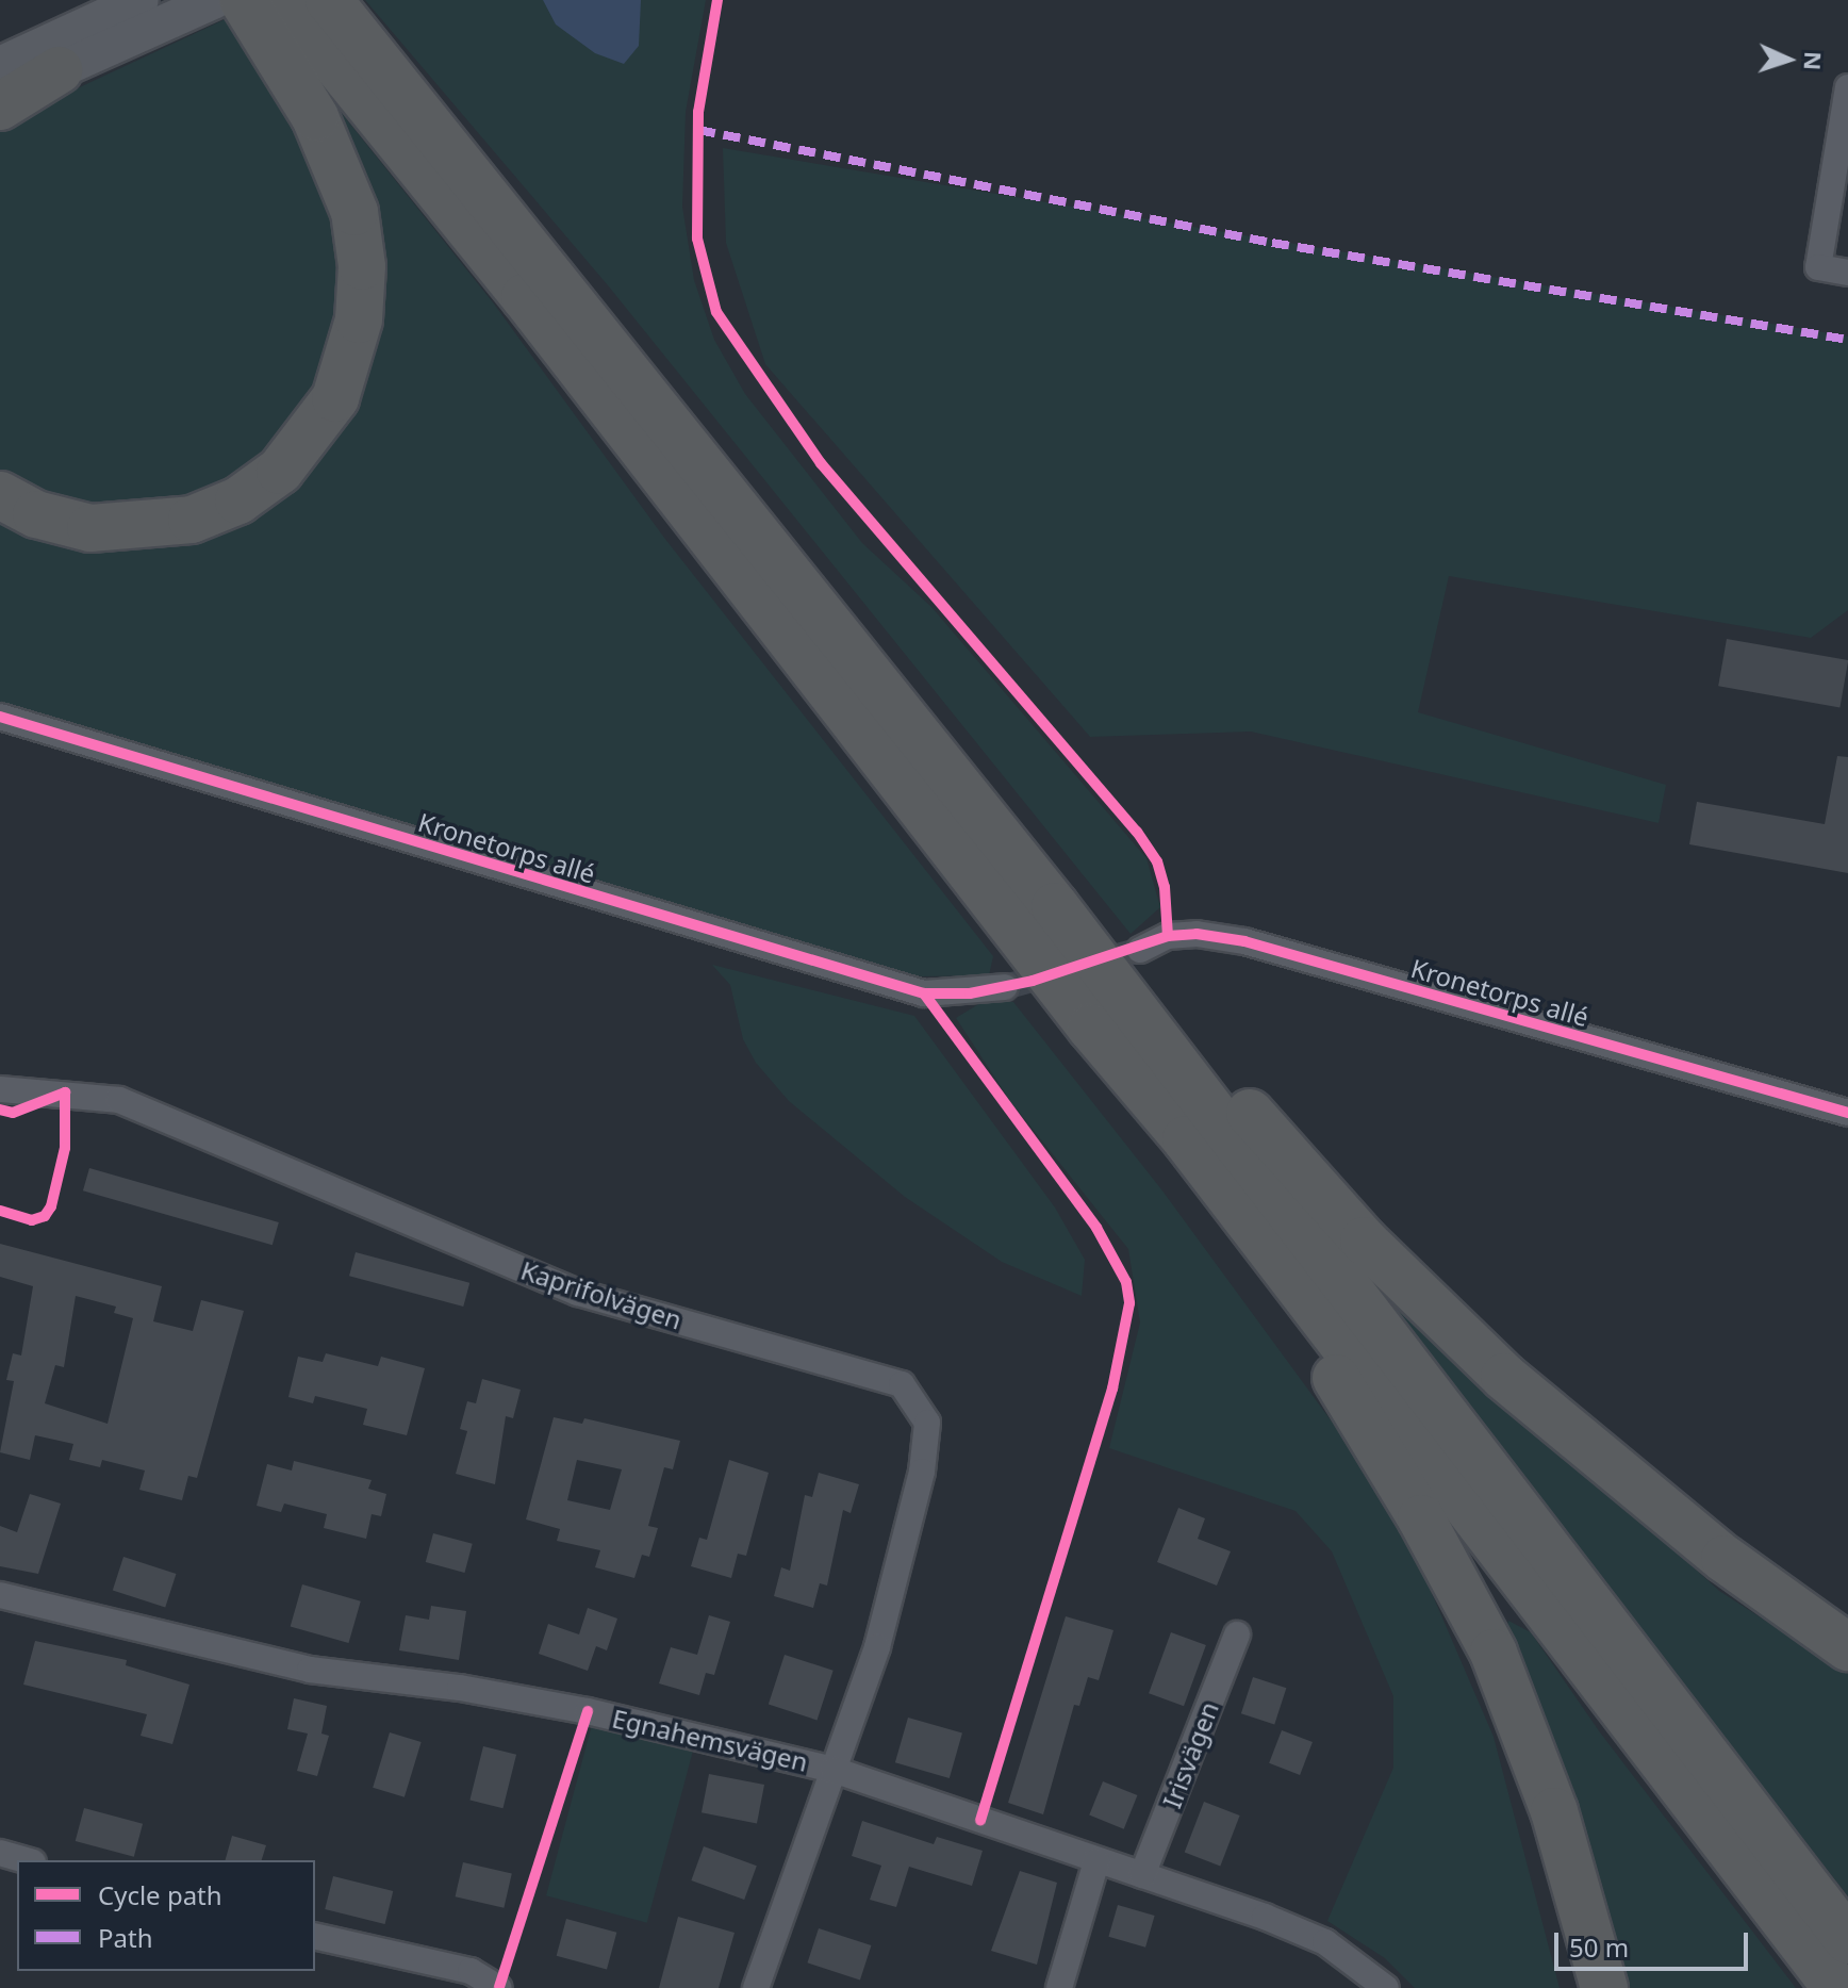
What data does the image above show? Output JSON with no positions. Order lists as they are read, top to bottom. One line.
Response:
{"streets":{"street":["Kronetorps allé","Kaprifolvägen","Egnahemsvägen","Irisvägen"]},"crossings":[["Kaprifolvägen","Egnahemsvägen"],["Egnahemsvägen","Irisvägen"]],"legend":["Cycle path","Path"],"scale_bar":"50 m","north":"right"}
